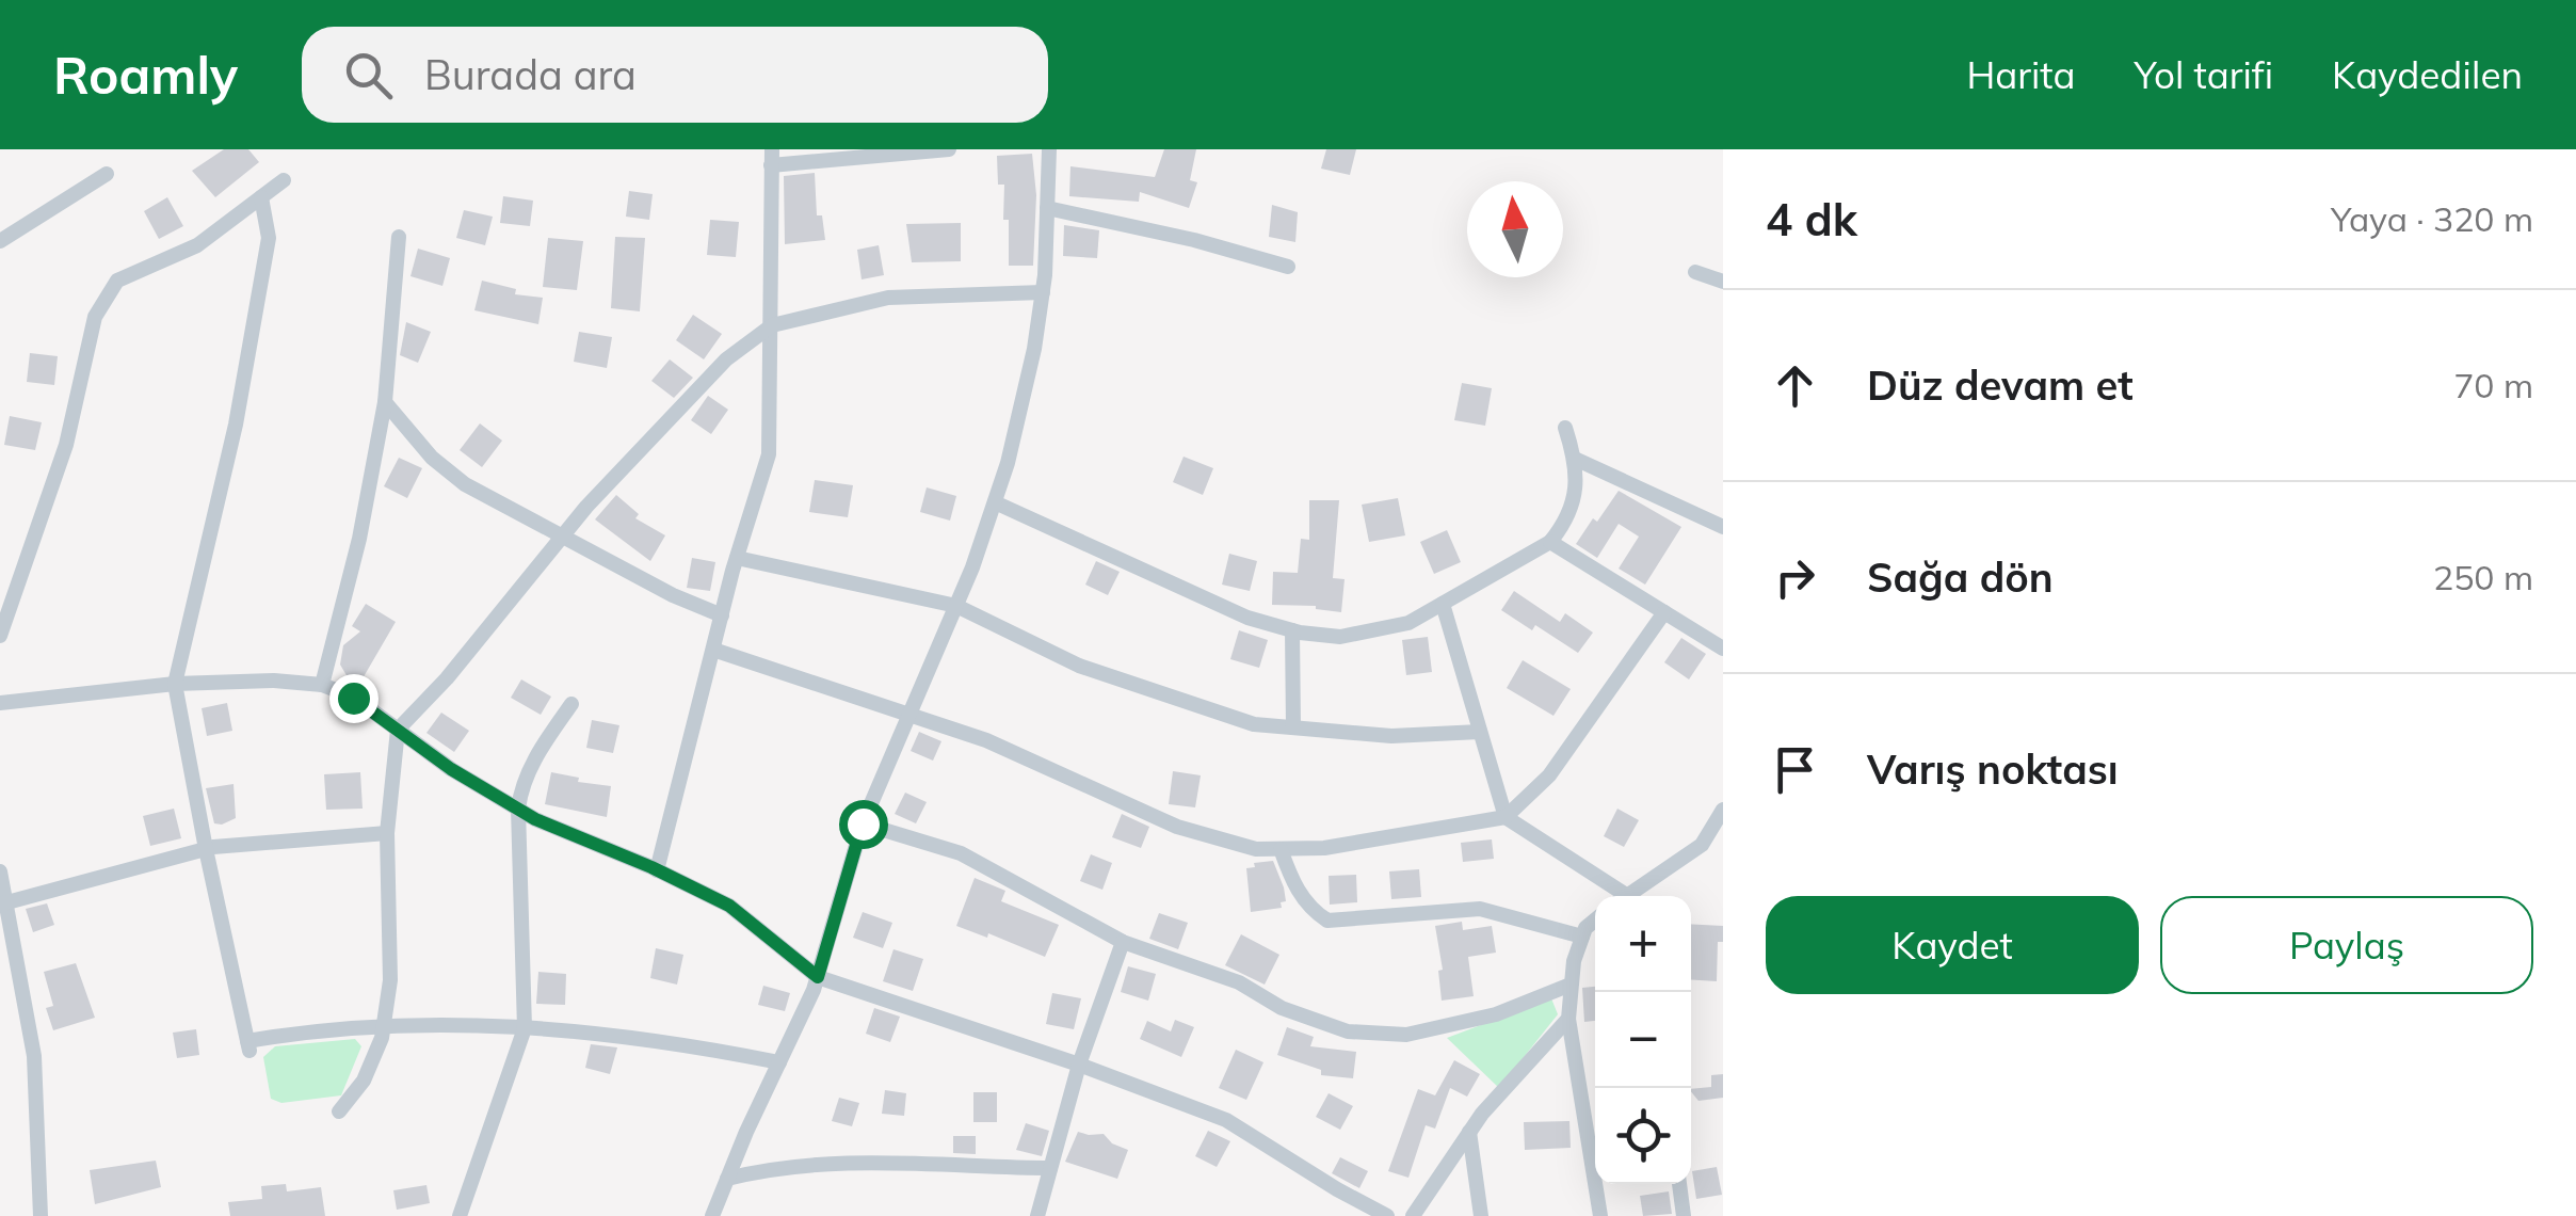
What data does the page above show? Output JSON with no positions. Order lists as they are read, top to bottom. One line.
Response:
{"north":"top","page":{"header":"Roamly","search":"Burada ara","nav":["Harita","Yol tarifi","Kaydedilen"],"heading":["4 dk","Yaya · 320 m"],"list":[["Düz devam et","70 m"],["Sağa dön","250 m"],"Varış noktası"],"buttons":["Kaydet","Paylaş"],"map_buttons":["+","−"]}}
